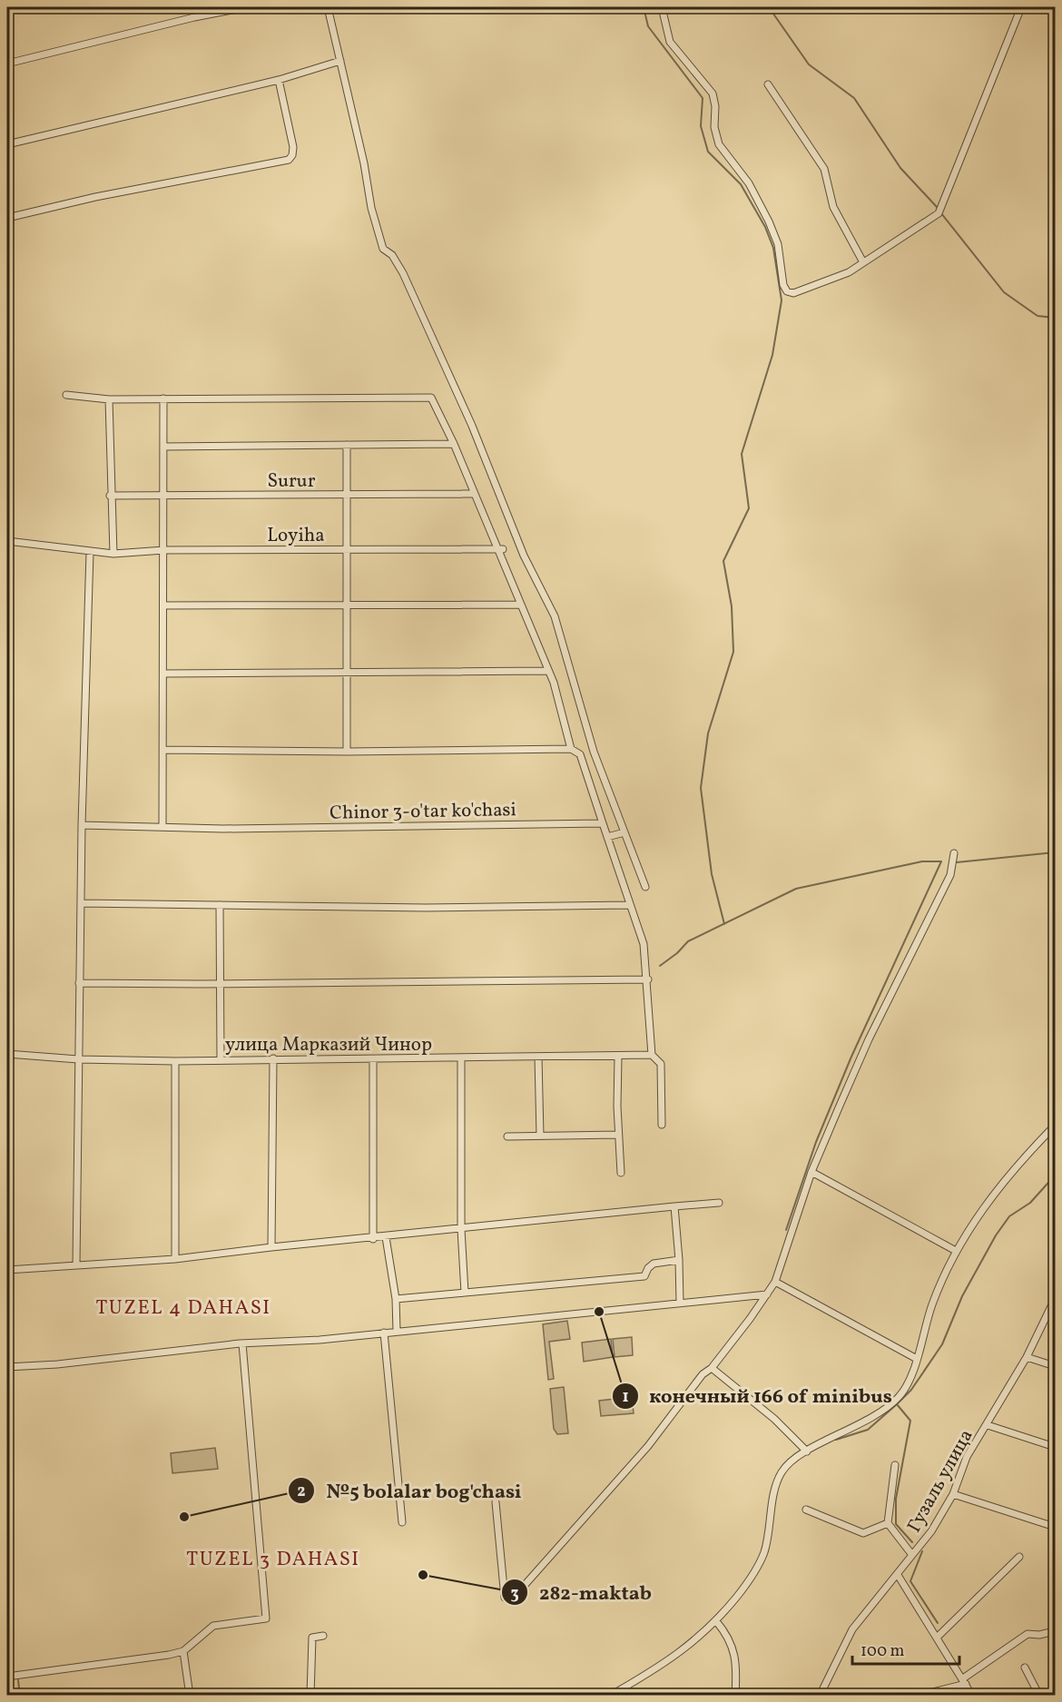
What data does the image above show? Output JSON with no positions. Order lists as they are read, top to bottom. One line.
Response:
{"streets":{"street":["Surur","Loyiha","Chinor 3-o'tar ko'chasi","улица Марказий Чинор","Гузаль улица"]},"districts":["TUZEL 4 DAHASI","TUZEL 3 DAHASI"],"places":["конечный 166 of minibus","№5 bolalar bog'chasi","282-maktab"],"scale_bar":"100 m"}
